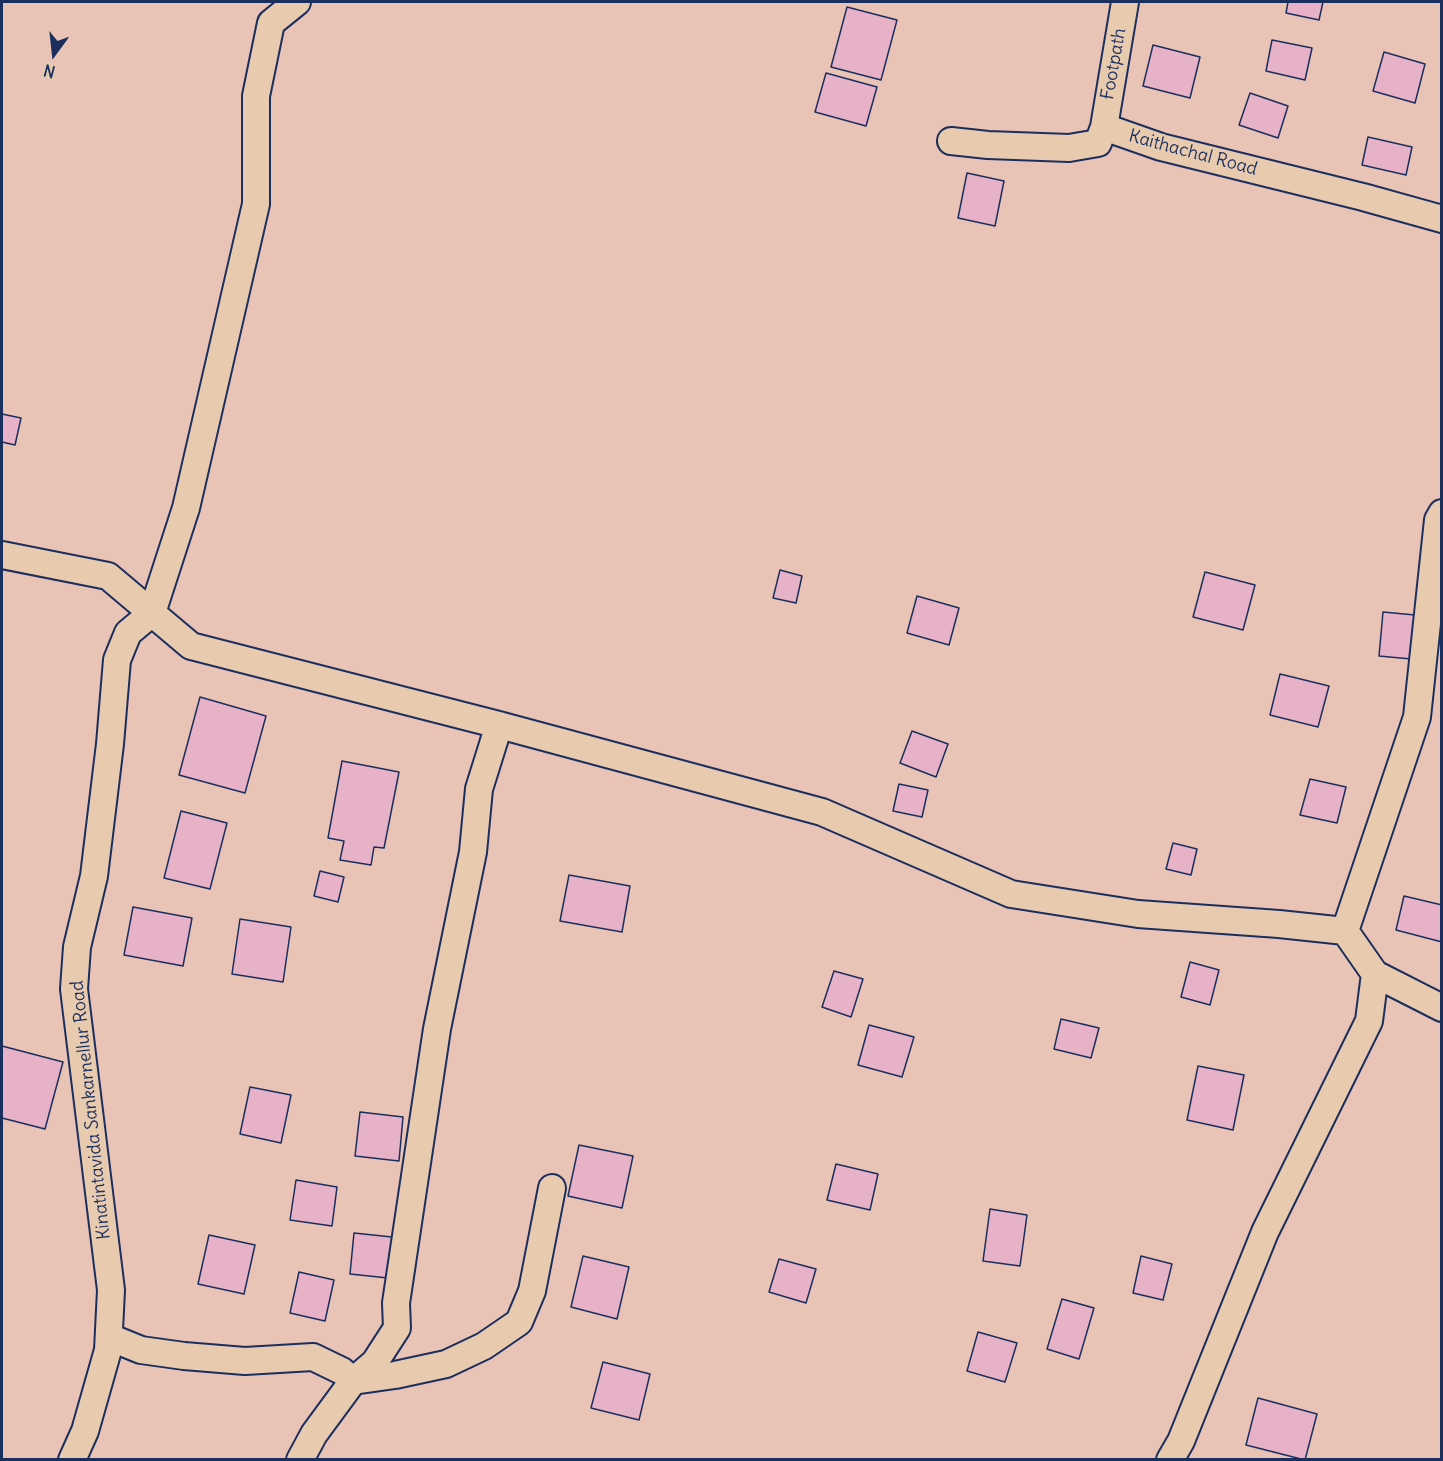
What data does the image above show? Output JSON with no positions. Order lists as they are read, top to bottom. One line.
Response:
{"streets":{"street":["Footpath","Kaithachal Road","Kinatintavida Sankarnellur Road"]},"crossings":[["Footpath","Kaithachal Road"]],"north":"bottom"}
